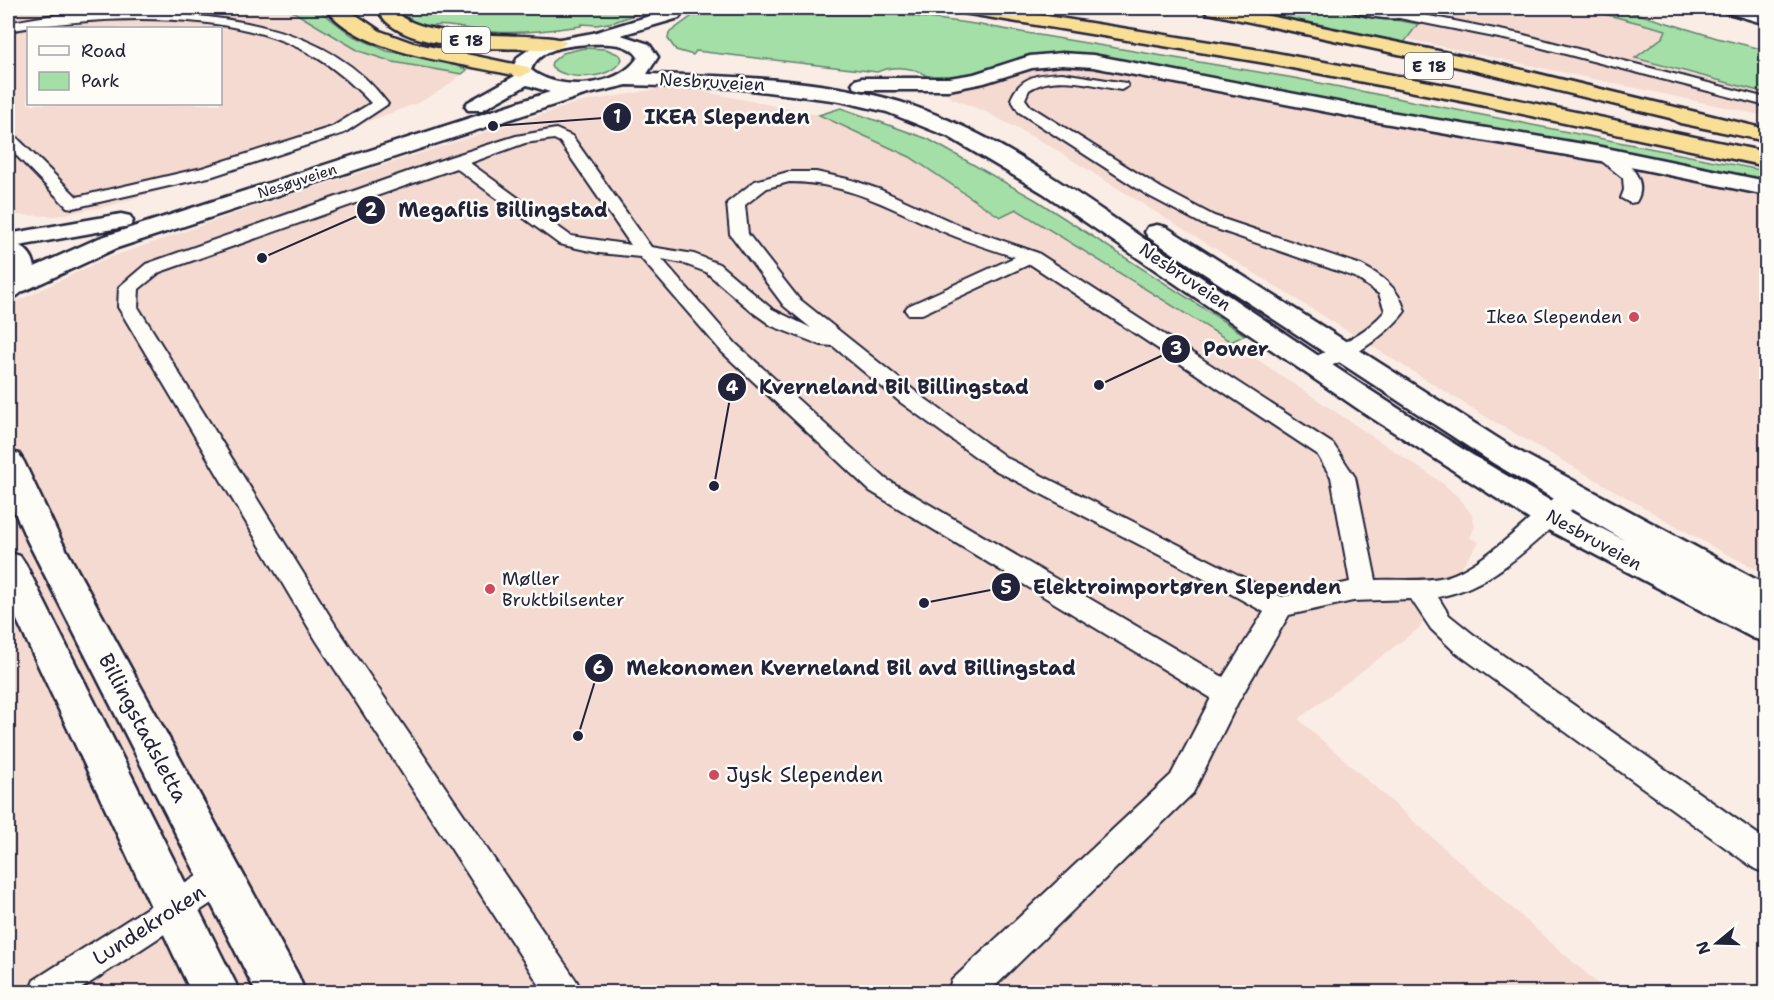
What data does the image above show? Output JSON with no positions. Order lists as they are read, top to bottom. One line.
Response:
{"streets":{"highway":["E 18"],"street":["Nesbruveien","Nesøyveien","Billingstadsletta"],"lane":["Lundekroken"]},"crossings":[["E 18","Nesøyveien"],["Nesbruveien","Nesøyveien"],["Billingstadsletta","Lundekroken"]],"places":["IKEA Slependen","Megaflis Billingstad","Ikea Slependen","Power","Kverneland Bil Billingstad","Møller Bruktbilsenter","Elektroimportøren Slependen","Mekonomen Kverneland Bil avd Billingstad","Jysk Slependen"],"legend":["Road","Park"],"north":"left"}
